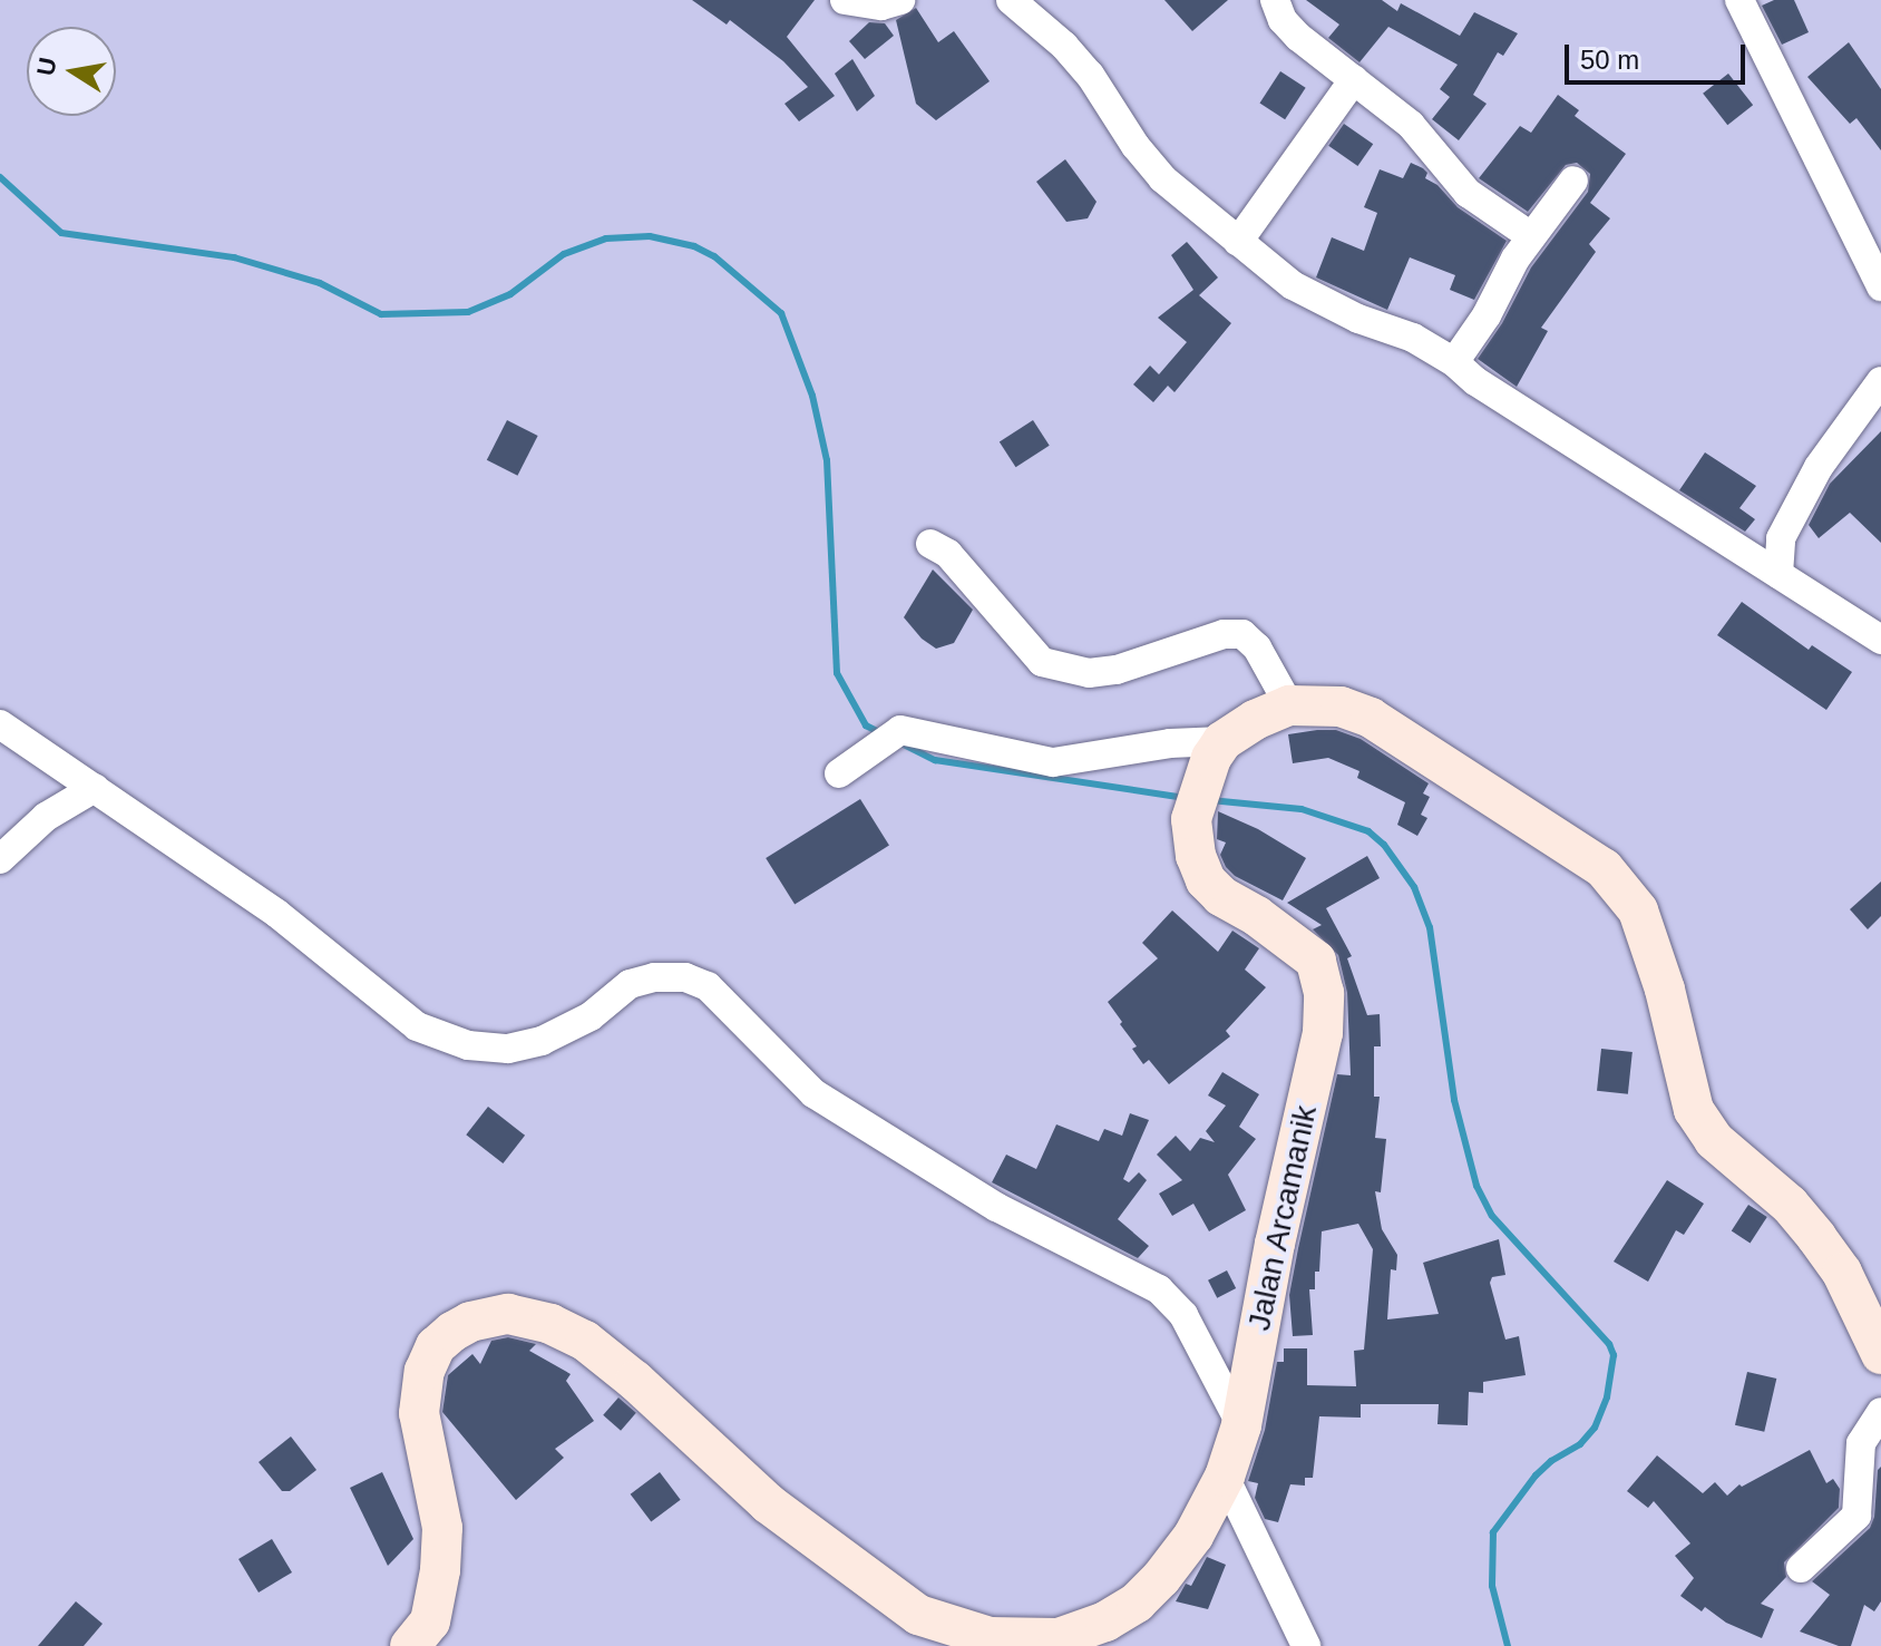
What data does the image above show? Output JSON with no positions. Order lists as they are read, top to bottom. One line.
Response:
{"streets":{"street":["Jalan Arcamanik"]},"scale_bar":"50 m","north":"left"}
